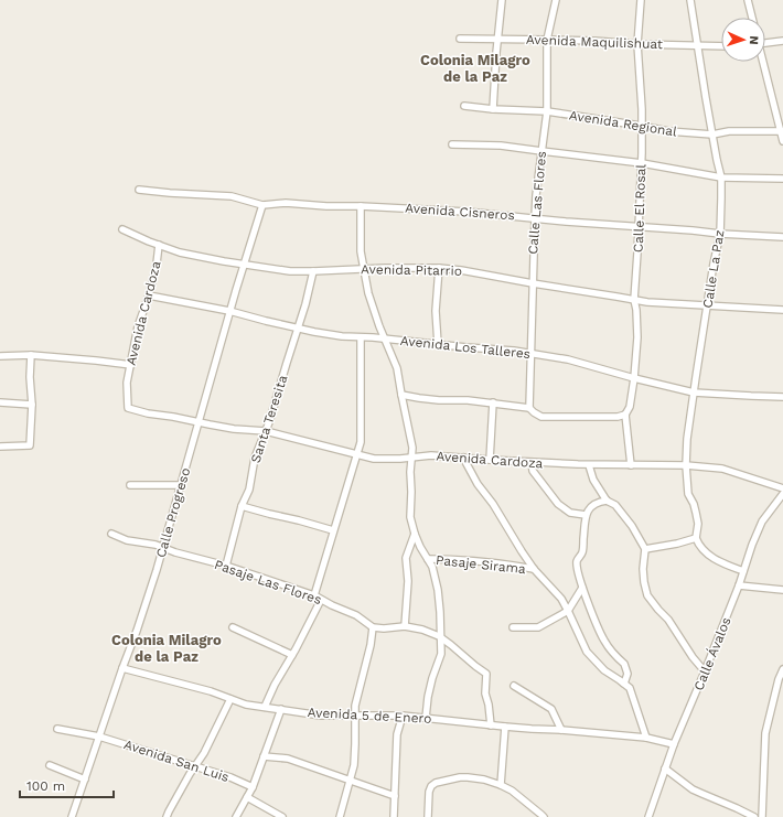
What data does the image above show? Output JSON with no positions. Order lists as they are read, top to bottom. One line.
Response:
{"streets":{"street":["Avenida Maquilishuat","Avenida Regional","Calle Las Flores","Calle El Rosal","Avenida Cisneros","Calle La Paz","Avenida Pitarrio","Avenida Cardoza","Avenida Los Talleres","Santa Teresita","Calle Progreso","Pasaje Sirama","Pasaje Las Flores","Calle Ávalos","Avenida 5 de Enero","Avenida San Luis"]},"crossings":[["Avenida Maquilishuat","Calle Las Flores"],["Avenida Maquilishuat","Calle El Rosal"],["Avenida Maquilishuat","Calle La Paz"],["Avenida Regional","Calle Las Flores"],["Avenida Regional","Calle El Rosal"],["Avenida Regional","Calle La Paz"],["Calle Las Flores","Avenida Cisneros"],["Calle Las Flores","Avenida Pitarrio"],["Calle Las Flores","Avenida Los Talleres"],["Calle El Rosal","Avenida Cisneros"],["Calle El Rosal","Avenida Pitarrio"],["Calle El Rosal","Avenida Los Talleres"],["Avenida Cisneros","Calle La Paz"],["Avenida Cisneros","Calle Progreso"],["Calle La Paz","Avenida Pitarrio"],["Calle La Paz","Avenida Cardoza"],["Calle La Paz","Avenida Los Talleres"],["Avenida Pitarrio","Avenida Cardoza"],["Avenida Pitarrio","Santa Teresita"],["Avenida Pitarrio","Calle Progreso"],["Avenida Cardoza","Avenida Los Talleres"],["Avenida Cardoza","Santa Teresita"],["Avenida Cardoza","Calle Progreso"],["Avenida Los Talleres","Santa Teresita"],["Avenida Los Talleres","Calle Progreso"],["Santa Teresita","Pasaje Las Flores"],["Calle Progreso","Pasaje Las Flores"],["Calle Progreso","Avenida 5 de Enero"],["Calle Progreso","Avenida San Luis"],["Calle Ávalos","Avenida 5 de Enero"]],"districts":["Colonia Milagro de la Paz","Colonia Milagro de la Paz"],"scale_bar":"100 m","north":"right"}
